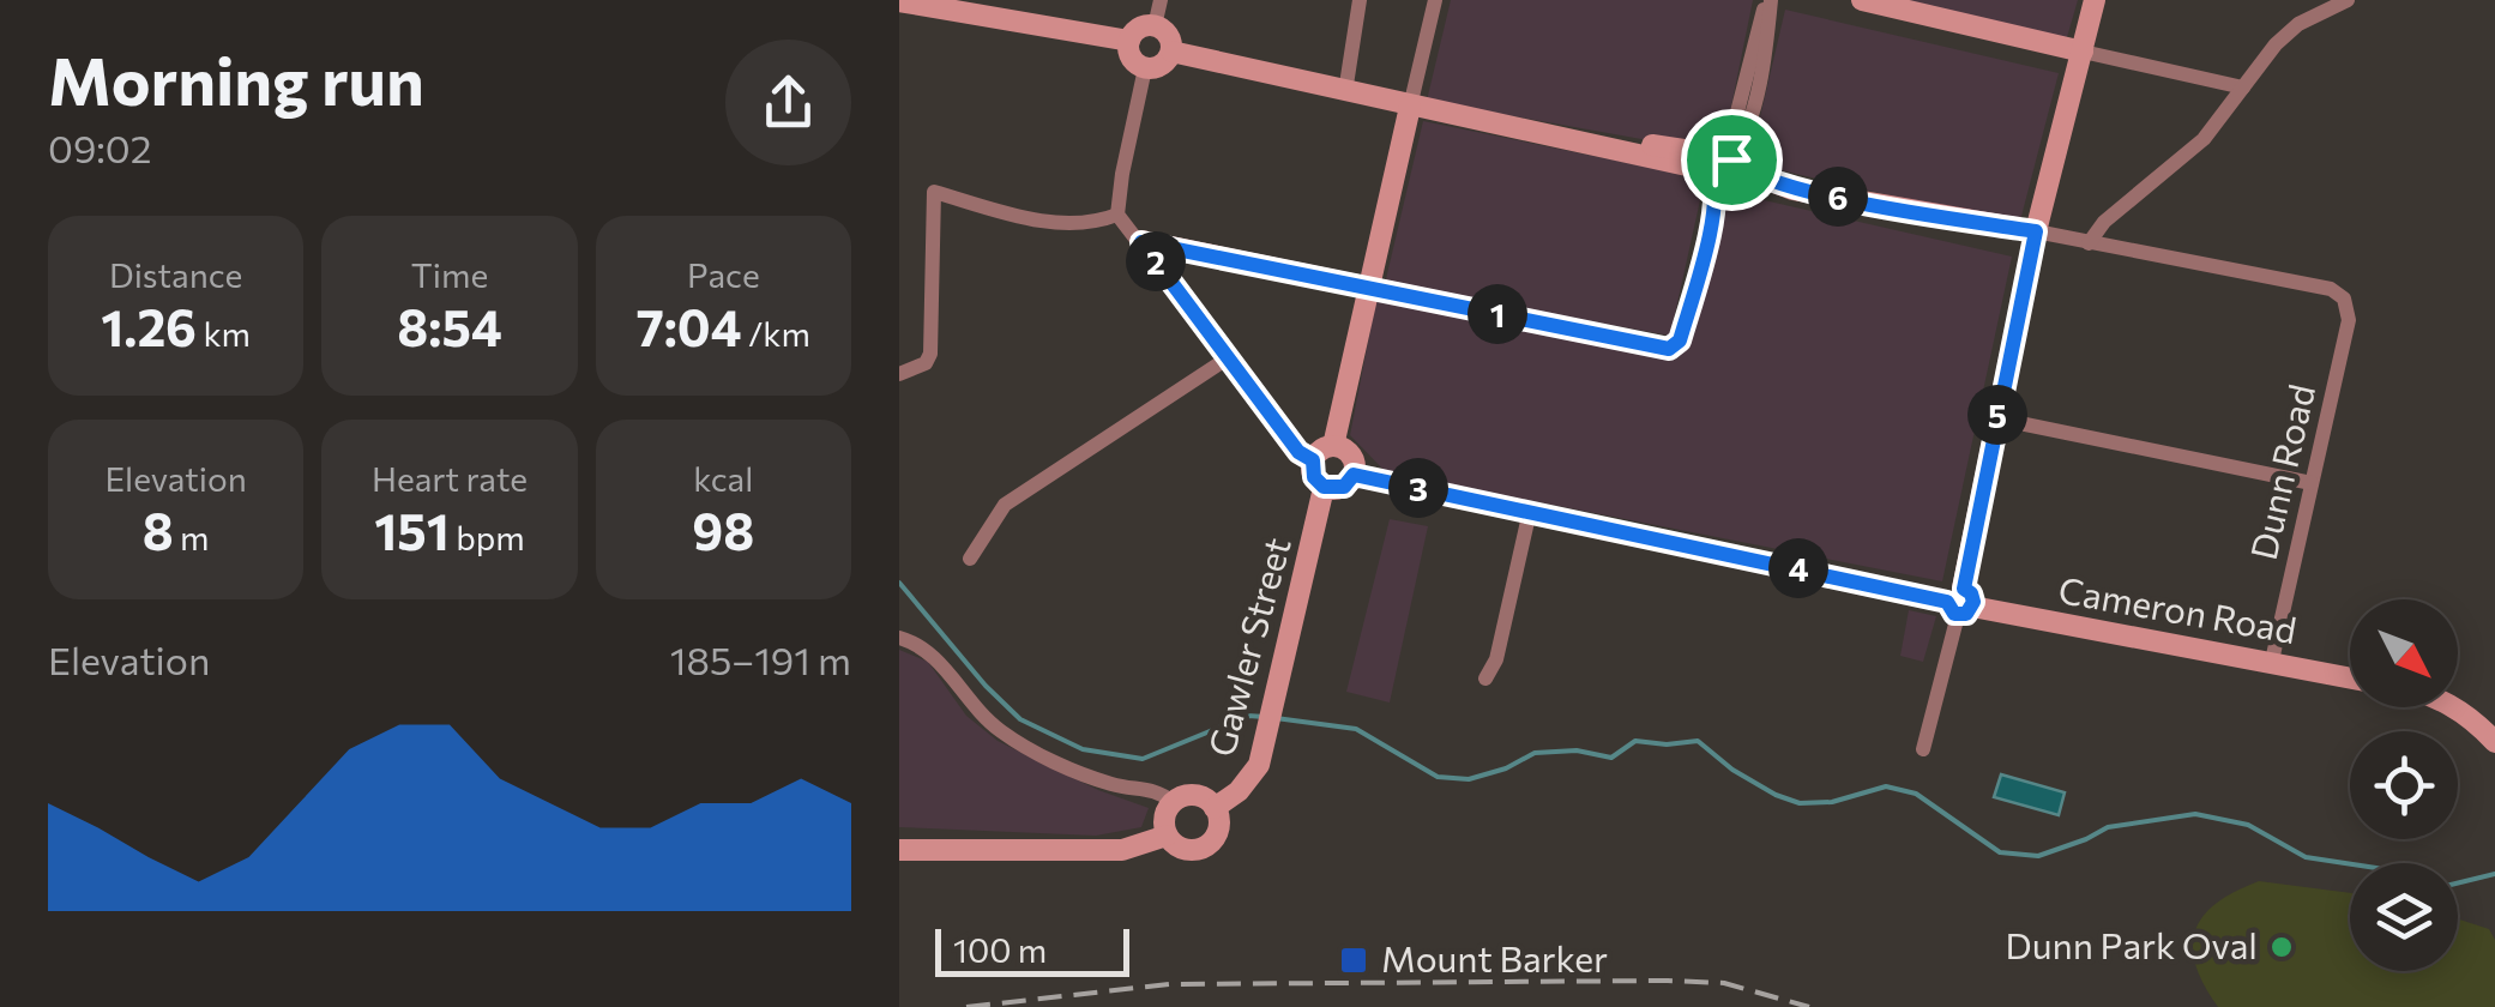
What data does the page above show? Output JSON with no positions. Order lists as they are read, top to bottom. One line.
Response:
{"streets":{"street":["Dunn Road","Cameron Road","Gawler Street"]},"crossings":[["Dunn Road","Cameron Road"],["Cameron Road","Gawler Street"]],"places":{"other":["Dunn Park Oval"],"transit":["Mount Barker"]},"scale_bar":"100 m","north":"bottom right","page":{"heading":["Morning run","09:02"],"pins":["6","2","1","5","3","4"],"stats":[["Distance","1.26 km"],["Time","8:54"],["Pace","7:04 /km"],["Elevation","8 m"],["Heart rate","151 bpm"],["kcal","98"]],"chart":["Elevation","185–191 m"],"scale":"100 m"}}
